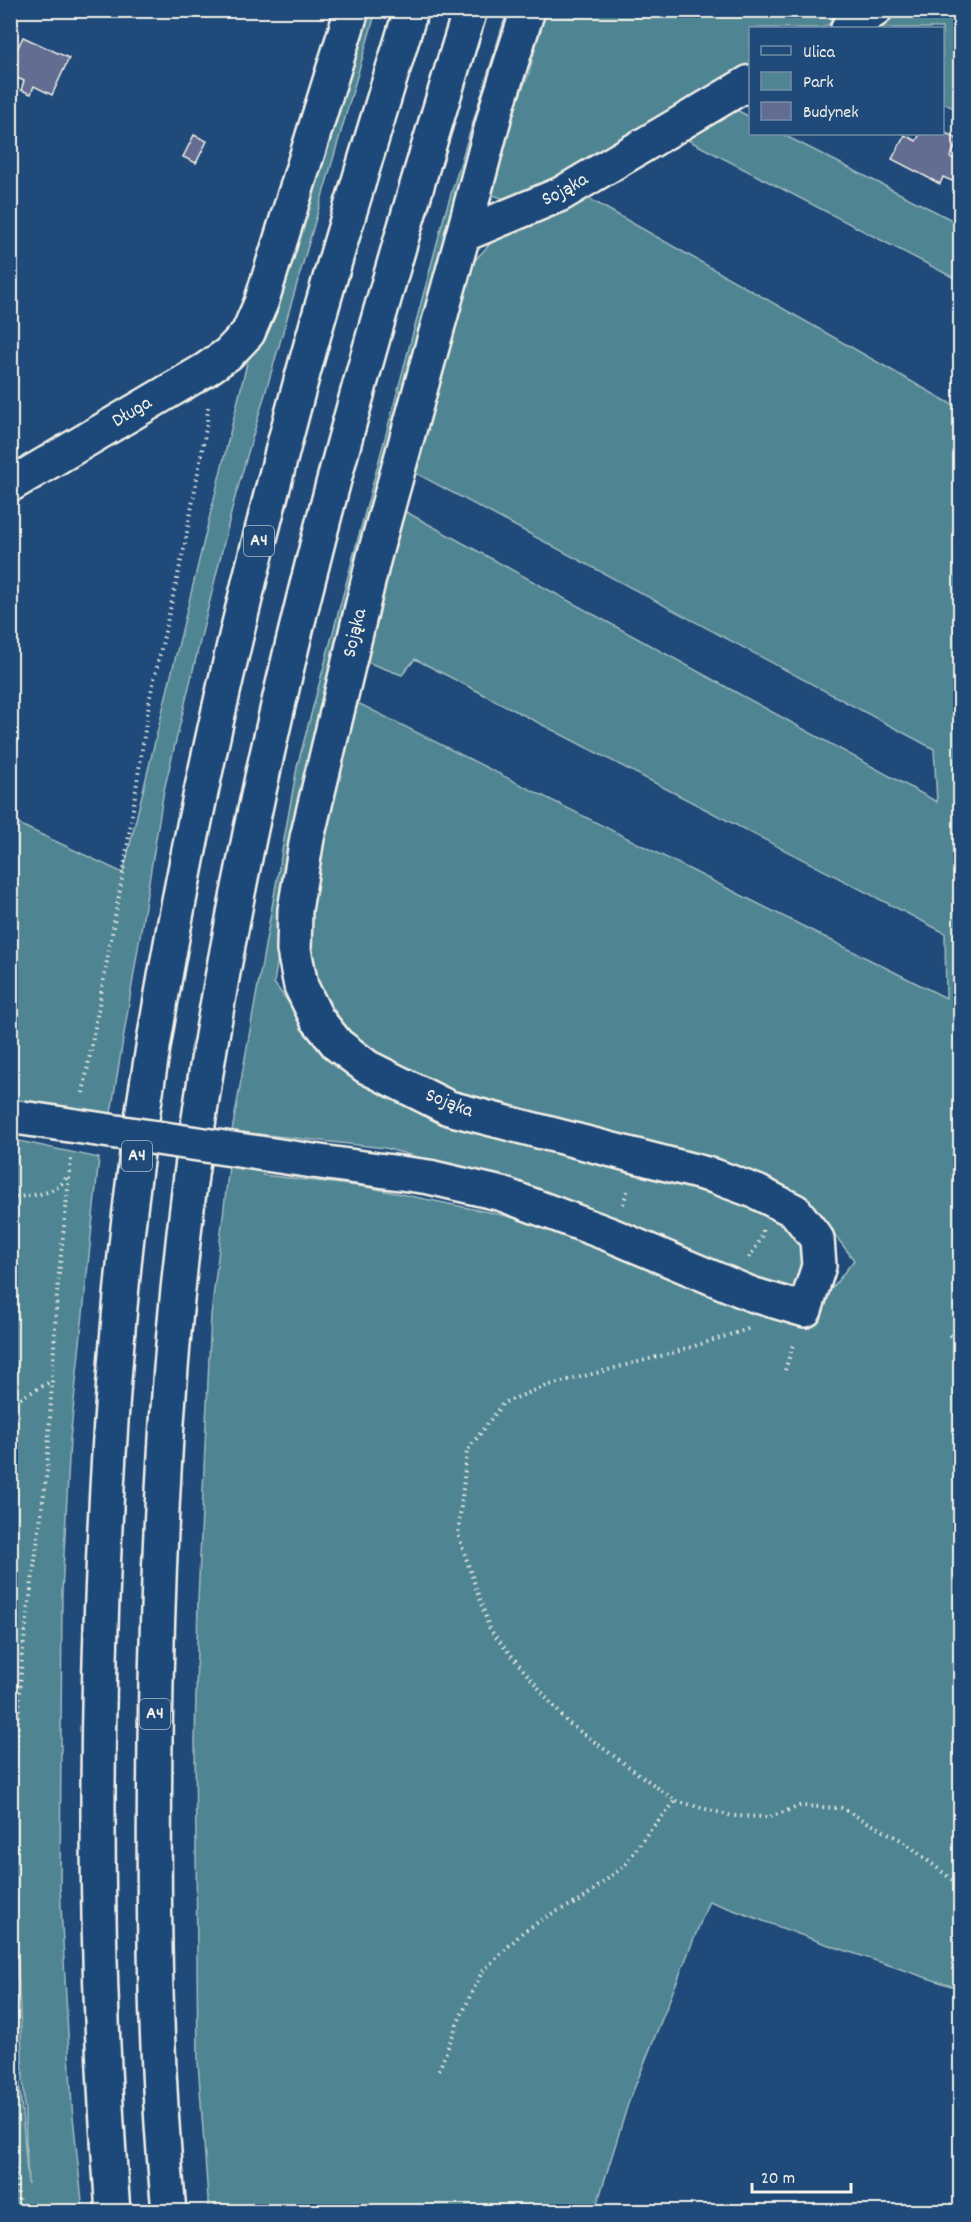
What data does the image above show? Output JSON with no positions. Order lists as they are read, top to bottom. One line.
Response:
{"streets":{"main road":["Sojąka","Długa","A4"]},"legend":["Ulica","Park","Budynek"],"scale_bar":"20 m"}
